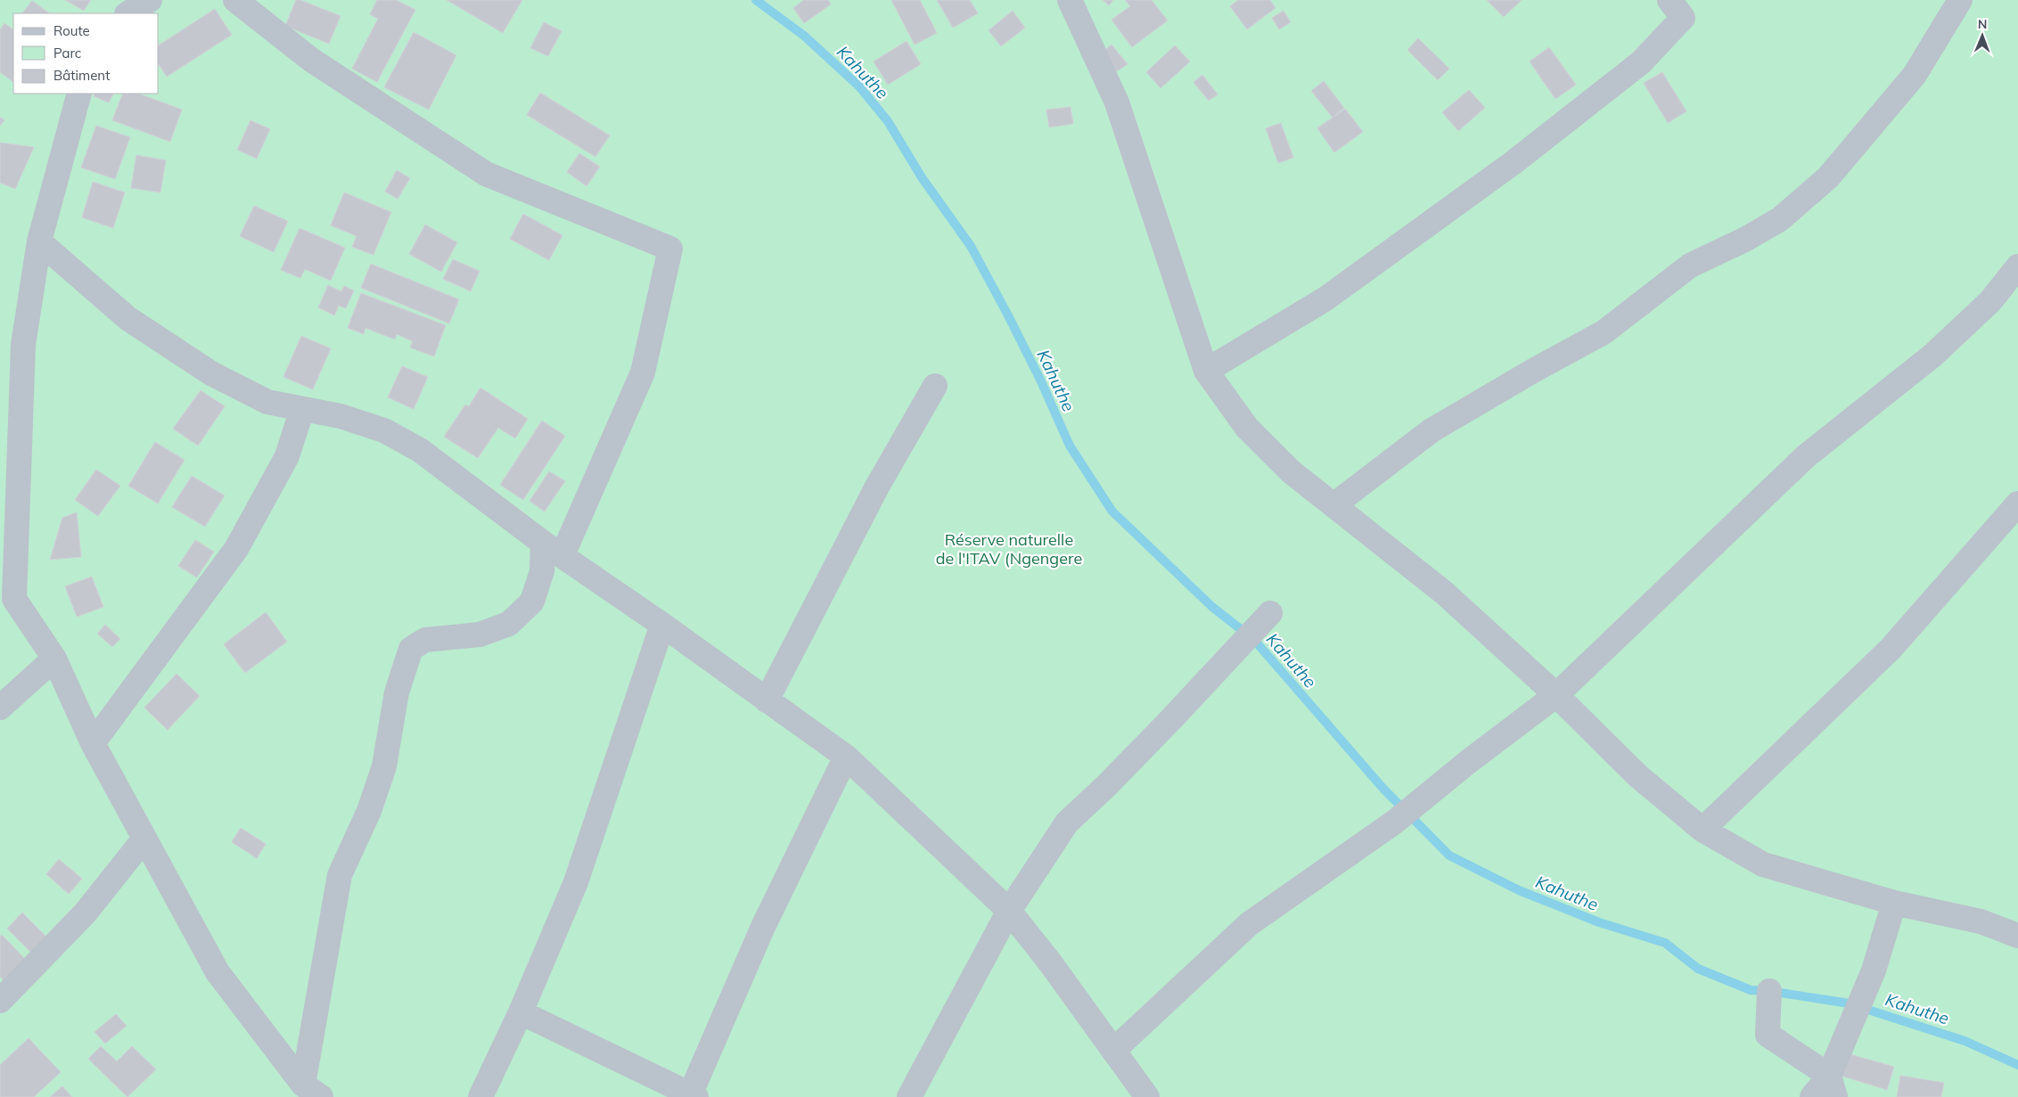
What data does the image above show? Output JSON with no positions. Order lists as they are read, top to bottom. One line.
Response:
{"water":["Kahuthe"],"parks":["Réserve naturelle de l'ITAV (Ngengere"],"legend":["Route","Parc","Bâtiment"],"north":"top"}
